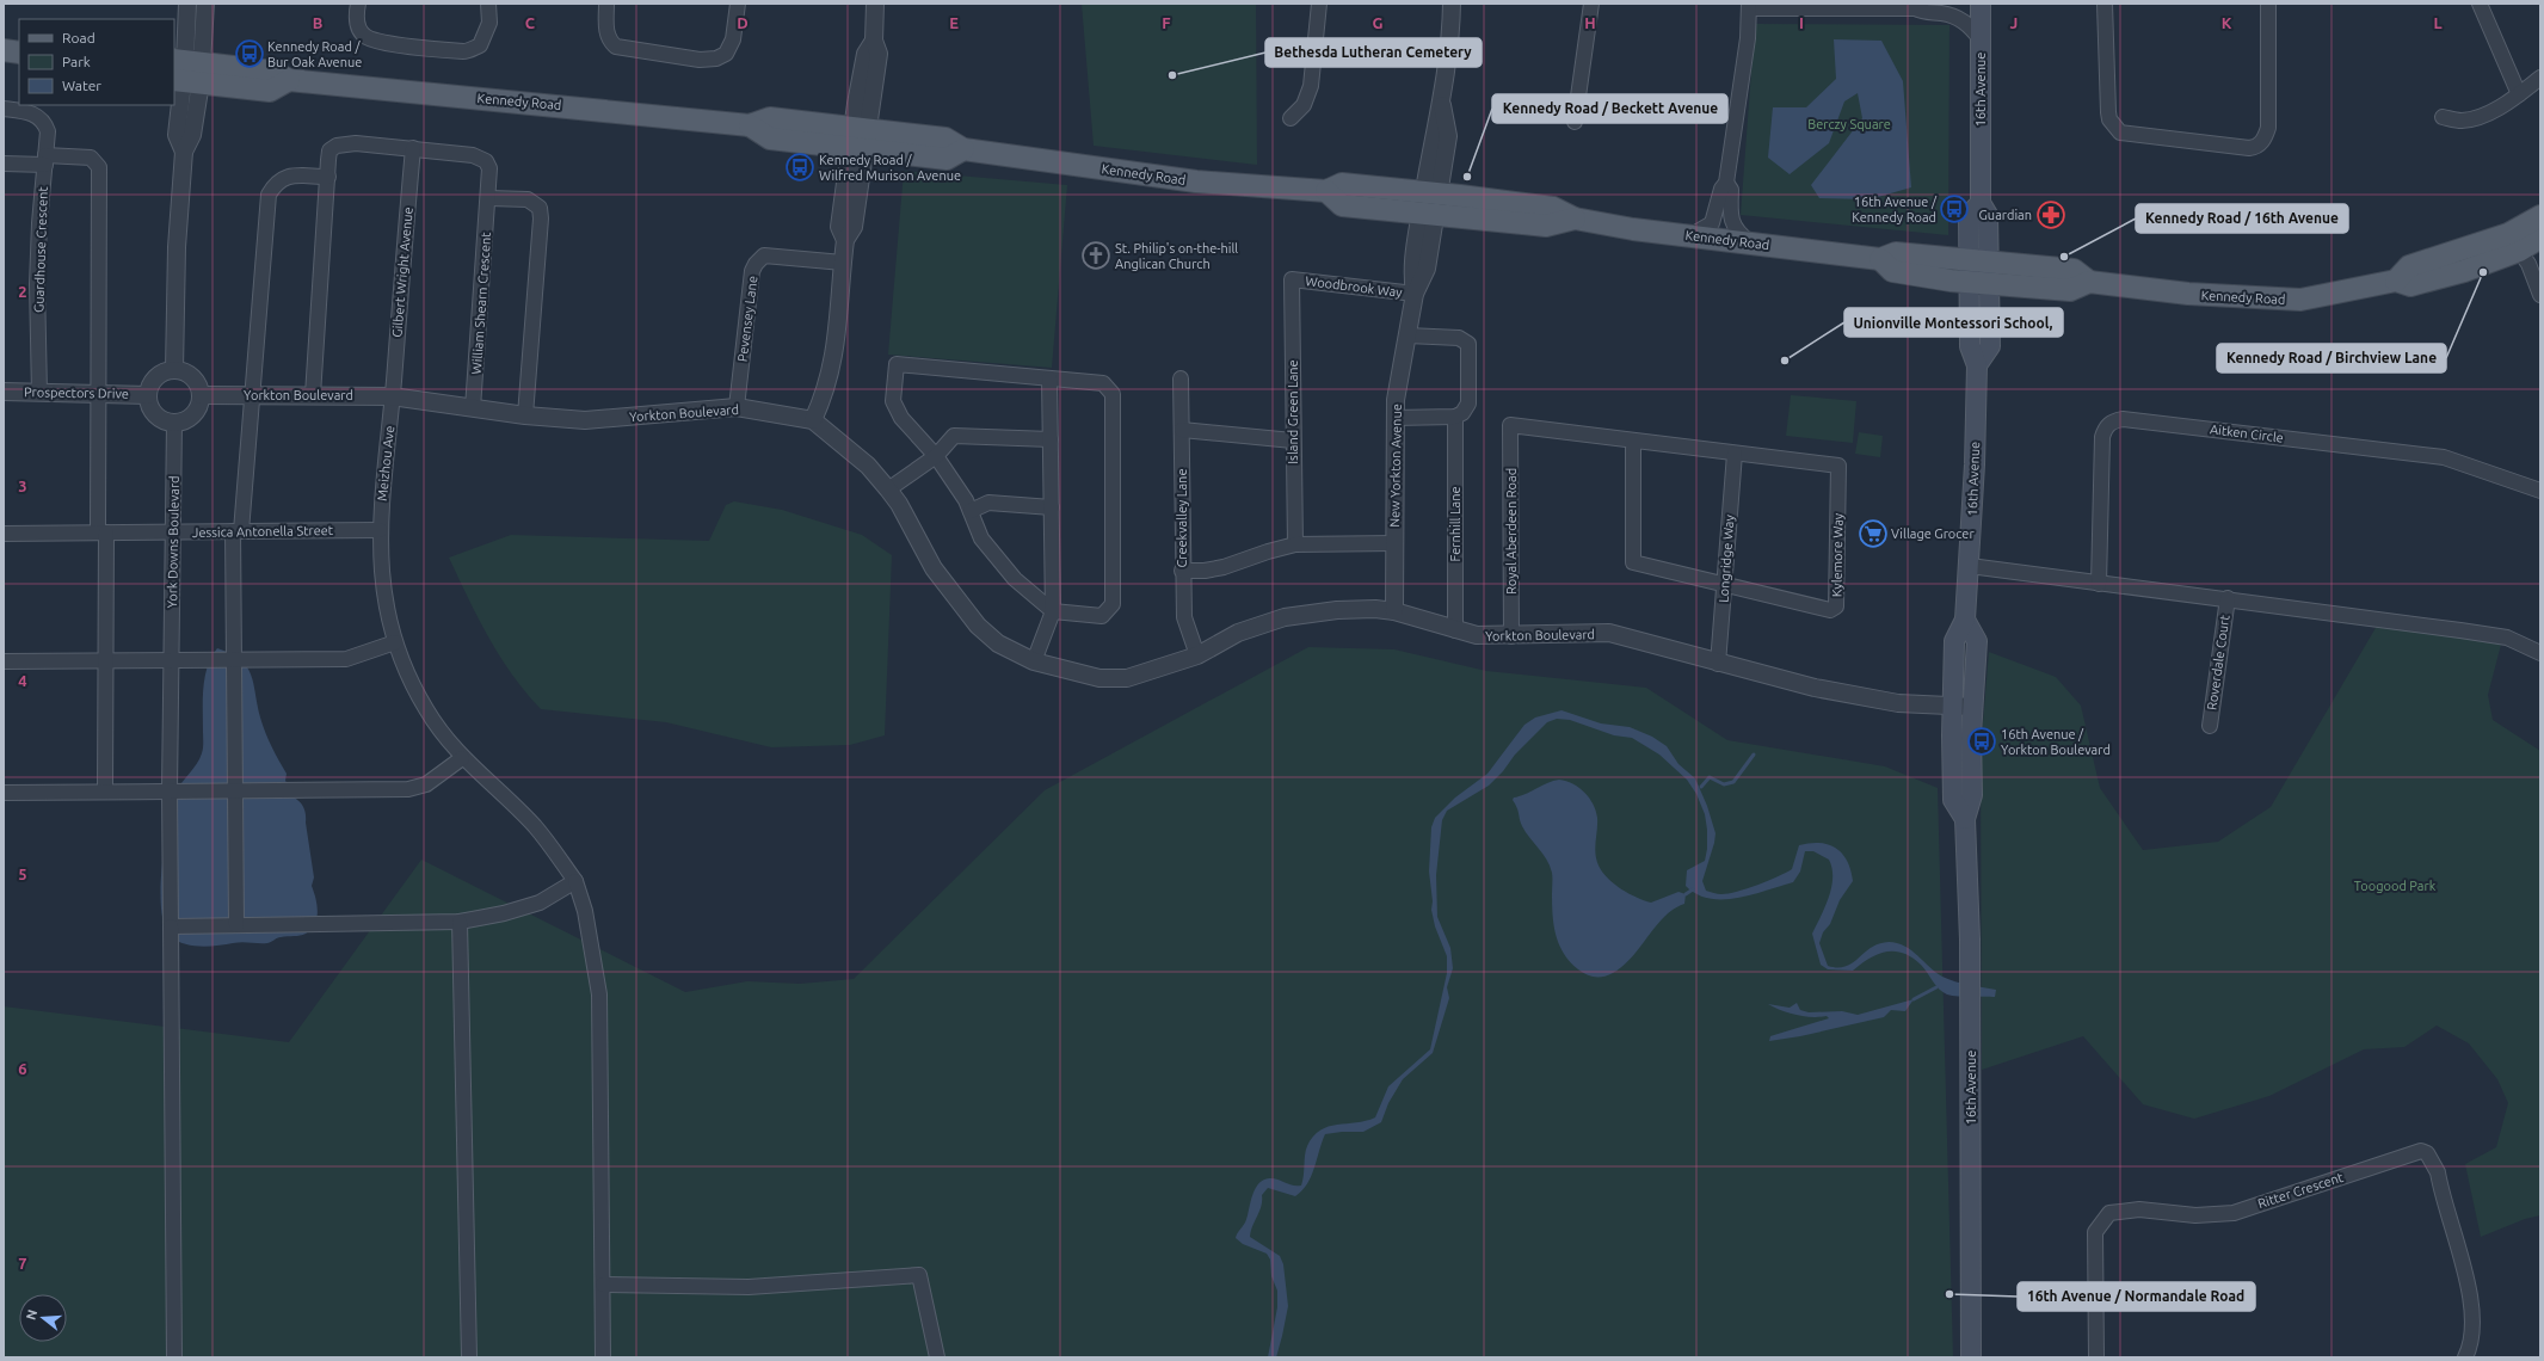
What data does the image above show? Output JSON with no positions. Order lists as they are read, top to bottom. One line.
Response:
{"streets":{"main road":["16th Avenue","Kennedy Road"],"street":["Guardhouse Crescent","Gilbert Wright Avenue","Woodbrook Way","William Shearn Crescent","Pevensey Lane","Prospectors Drive","Yorkton Boulevard","Island Green Lane","Aitken Circle","Meizhou Ave","New Yorkton Avenue","Creekvalley Lane","Fernhill Lane","Jessica Antonella Street","Royal Aberdeen Road","York Downs Boulevard","Kylemore Way","Longridge Way","Roverdale Court","Ritter Crescent"]},"crossings":[["16th Avenue","Kennedy Road"],["16th Avenue","Yorkton Boulevard"],["Kennedy Road","New Yorkton Avenue"],["Guardhouse Crescent","Prospectors Drive"],["Gilbert Wright Avenue","William Shearn Crescent"],["Gilbert Wright Avenue","Yorkton Boulevard"],["Gilbert Wright Avenue","Meizhou Ave"],["Woodbrook Way","Island Green Lane"],["Woodbrook Way","New Yorkton Avenue"],["William Shearn Crescent","Yorkton Boulevard"],["Pevensey Lane","Yorkton Boulevard"],["Prospectors Drive","Yorkton Boulevard"],["Prospectors Drive","York Downs Boulevard"],["Yorkton Boulevard","Meizhou Ave"],["Yorkton Boulevard","New Yorkton Avenue"],["Yorkton Boulevard","Creekvalley Lane"],["Yorkton Boulevard","Fernhill Lane"],["Yorkton Boulevard","Royal Aberdeen Road"],["Yorkton Boulevard","York Downs Boulevard"],["Yorkton Boulevard","Longridge Way"],["Meizhou Ave","Jessica Antonella Street"],["Jessica Antonella Street","York Downs Boulevard"],["Royal Aberdeen Road","Kylemore Way"],["Kylemore Way","Longridge Way"]],"parks":["Berczy Square","Toogood Park"],"places":{"bus stop":["Kennedy Road / Bur Oak Avenue","Kennedy Road / Wilfred Murison Avenue","16th Avenue / Kennedy Road","16th Avenue / Yorkton Boulevard"],"other":["Bethesda Lutheran Cemetery","Kennedy Road / Beckett Avenue","Kennedy Road / 16th Avenue","Kennedy Road / Birchview Lane","Unionville Montessori School,","16th Avenue / Normandale Road"],"pharmacy":["Guardian"],"church":["St. Philip's on-the-hill Anglican Church"],"supermarket":["Village Grocer"]},"legend":["Road","Park","Water"],"north":"left","grid":{"columns":["B","C","D","E","F","G","H","I","J","K","L"],"rows":["2","3","4","5","6","7"]}}
